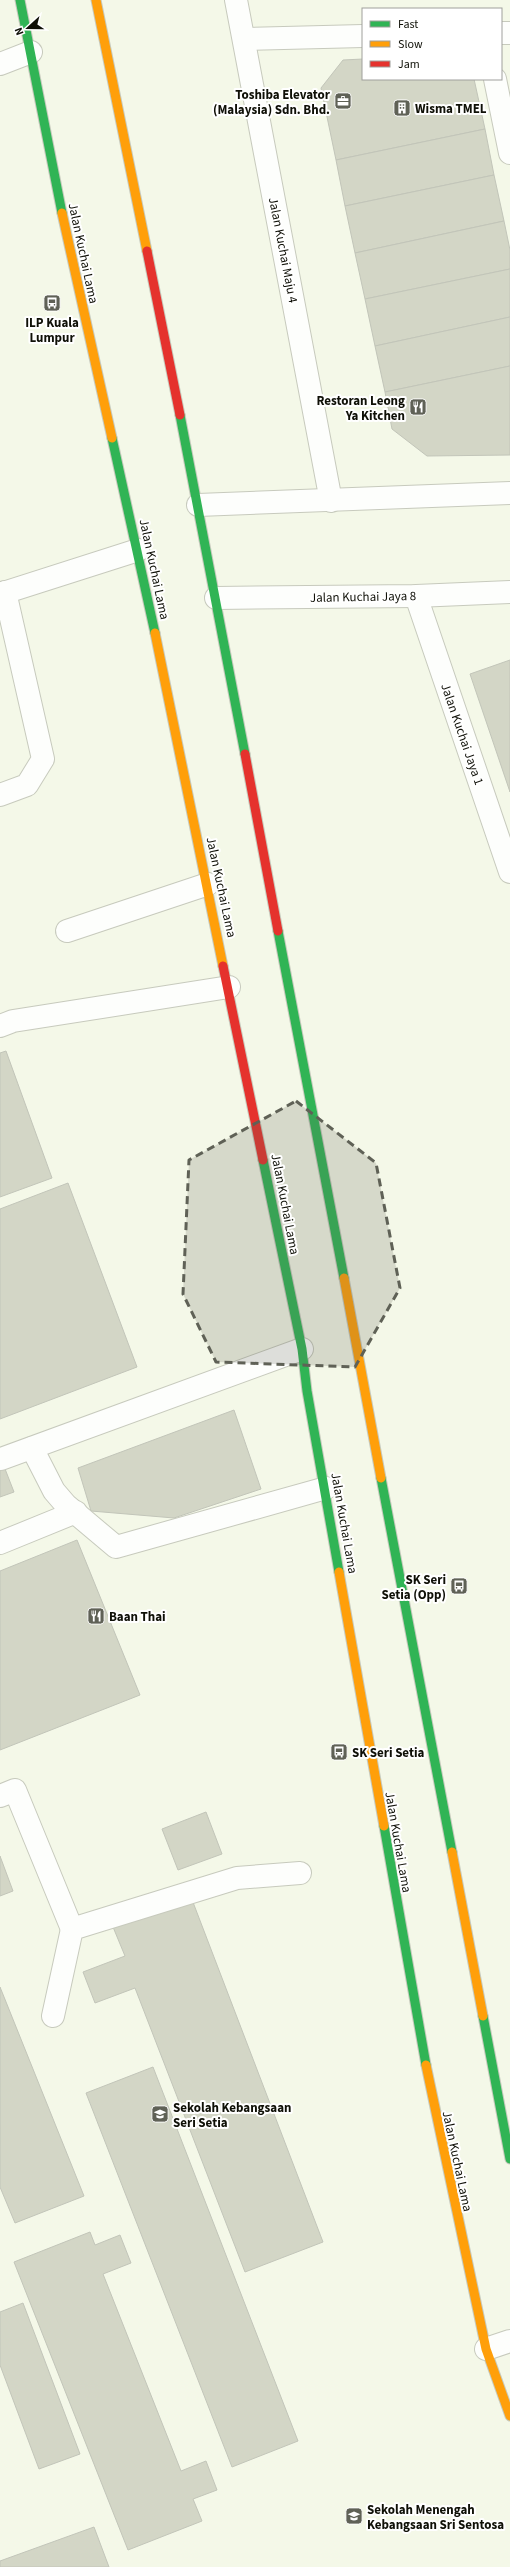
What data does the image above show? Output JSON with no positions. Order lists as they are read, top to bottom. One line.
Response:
{"streets":{"main road":["Jalan Kuchai Lama"],"street":["Jalan Kuchai Maju 4","Jalan Kuchai Jaya 8","Jalan Kuchai Jaya 1"]},"crossings":[["Jalan Kuchai Jaya 8","Jalan Kuchai Jaya 1"]],"places":{"office":["Toshiba Elevator (Malaysia) Sdn. Bhd."],"building":["Wisma TMEL"],"bus stop":["ILP Kuala Lumpur","SK Seri Setia (Opp)","SK Seri Setia"],"restaurant":["Restoran Leong Ya Kitchen","Baan Thai"],"school or university":["Sekolah Kebangsaan Seri Setia","Sekolah Menengah Kebangsaan Sri Sentosa"]},"legend":["Fast","Slow","Jam"],"north":"left"}
